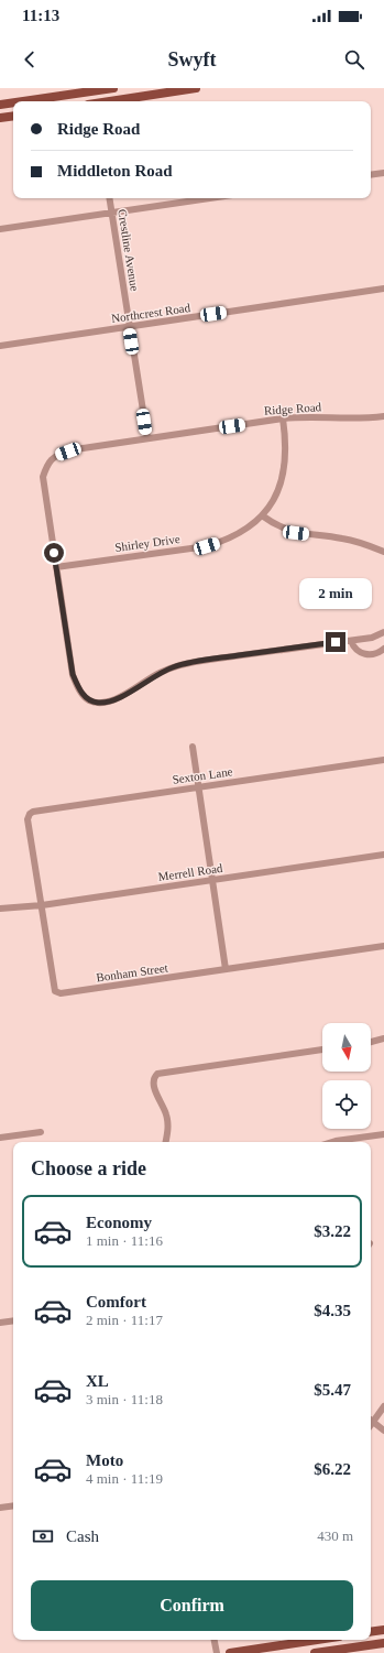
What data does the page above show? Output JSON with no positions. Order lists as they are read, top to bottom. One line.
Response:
{"streets":{"street":["Crestline Avenue","Northcrest Road","Ridge Road","Shirley Drive","Sexton Lane","Merrell Road","Bonham Street"]},"crossings":[["Crestline Avenue","Northcrest Road"],["Crestline Avenue","Ridge Road"],["Ridge Road","Shirley Drive"],["Sexton Lane","Bonham Street"],["Merrell Road","Bonham Street"]],"north":"bottom","page":{"status":"11:13","header":"Swyft","banner":["Ridge Road","Middleton Road"],"bubble":"2 min","heading":"Choose a ride","list":[{"name":"Economy","note":"1 min · 11:16","value":"$3.22"},{"name":"Comfort","note":"2 min · 11:17","value":"$4.35"},{"name":"XL","note":"3 min · 11:18","value":"$5.47"},{"name":"Moto","note":"4 min · 11:19","value":"$6.22"}],"pay":["Cash","430 m"],"buttons":"Confirm"}}
